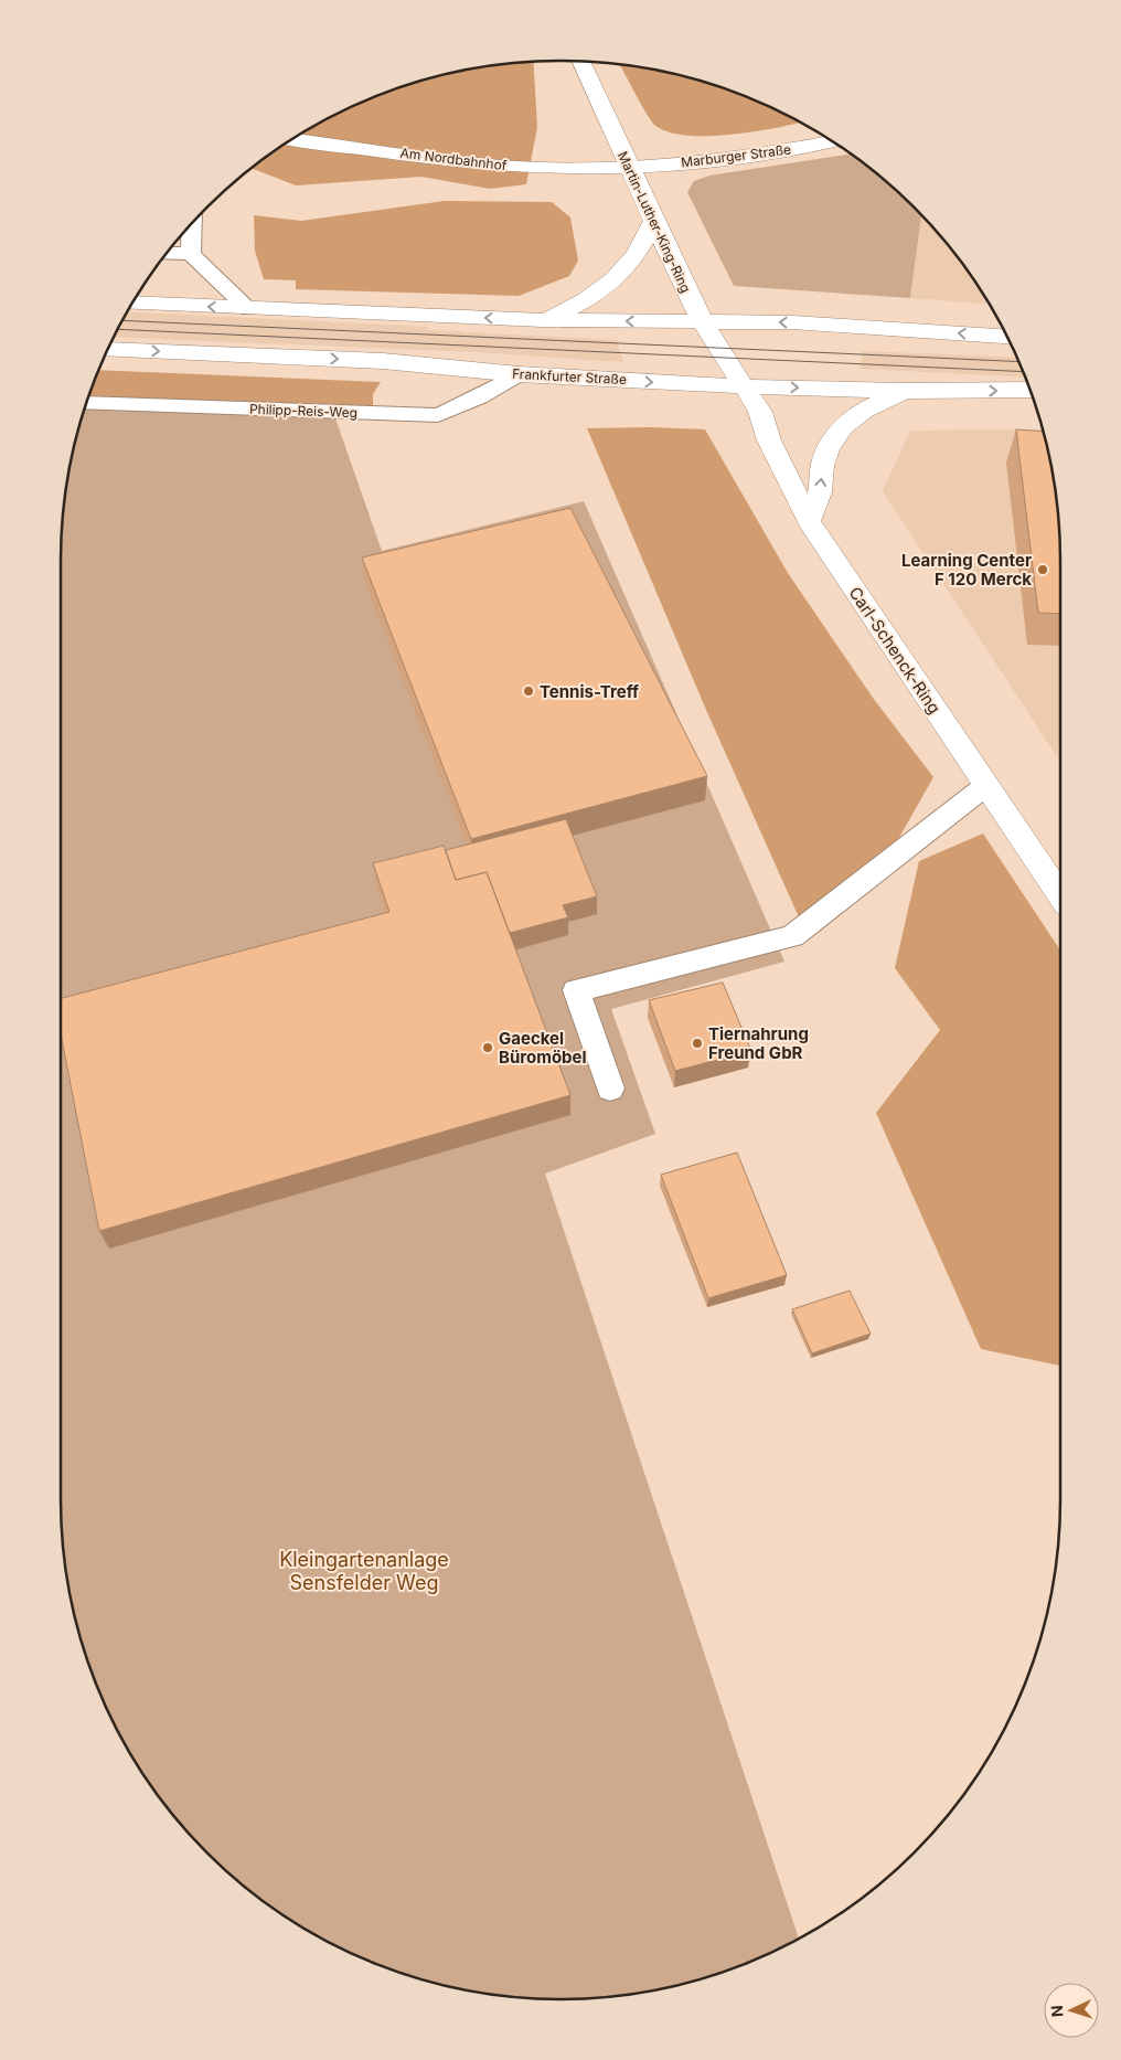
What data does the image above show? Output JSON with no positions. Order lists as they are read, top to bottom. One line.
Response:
{"streets":{"main road":["Marburger Straße","Am Nordbahnhof","Martin-Luther-King-Ring","Frankfurter Straße","Carl-Schenck-Ring"],"lane":["Philipp-Reis-Weg"]},"crossings":[["Marburger Straße","Am Nordbahnhof"],["Marburger Straße","Martin-Luther-King-Ring"],["Am Nordbahnhof","Martin-Luther-King-Ring"],["Martin-Luther-King-Ring","Frankfurter Straße"],["Martin-Luther-King-Ring","Carl-Schenck-Ring"],["Frankfurter Straße","Philipp-Reis-Weg"],["Frankfurter Straße","Carl-Schenck-Ring"]],"parks":["Kleingartenanlage Sensfelder Weg"],"places":["Learning Center F 120 Merck","Tennis-Treff","Tiernahrung Freund GbR","Gaeckel Büromöbel"],"north":"left"}
